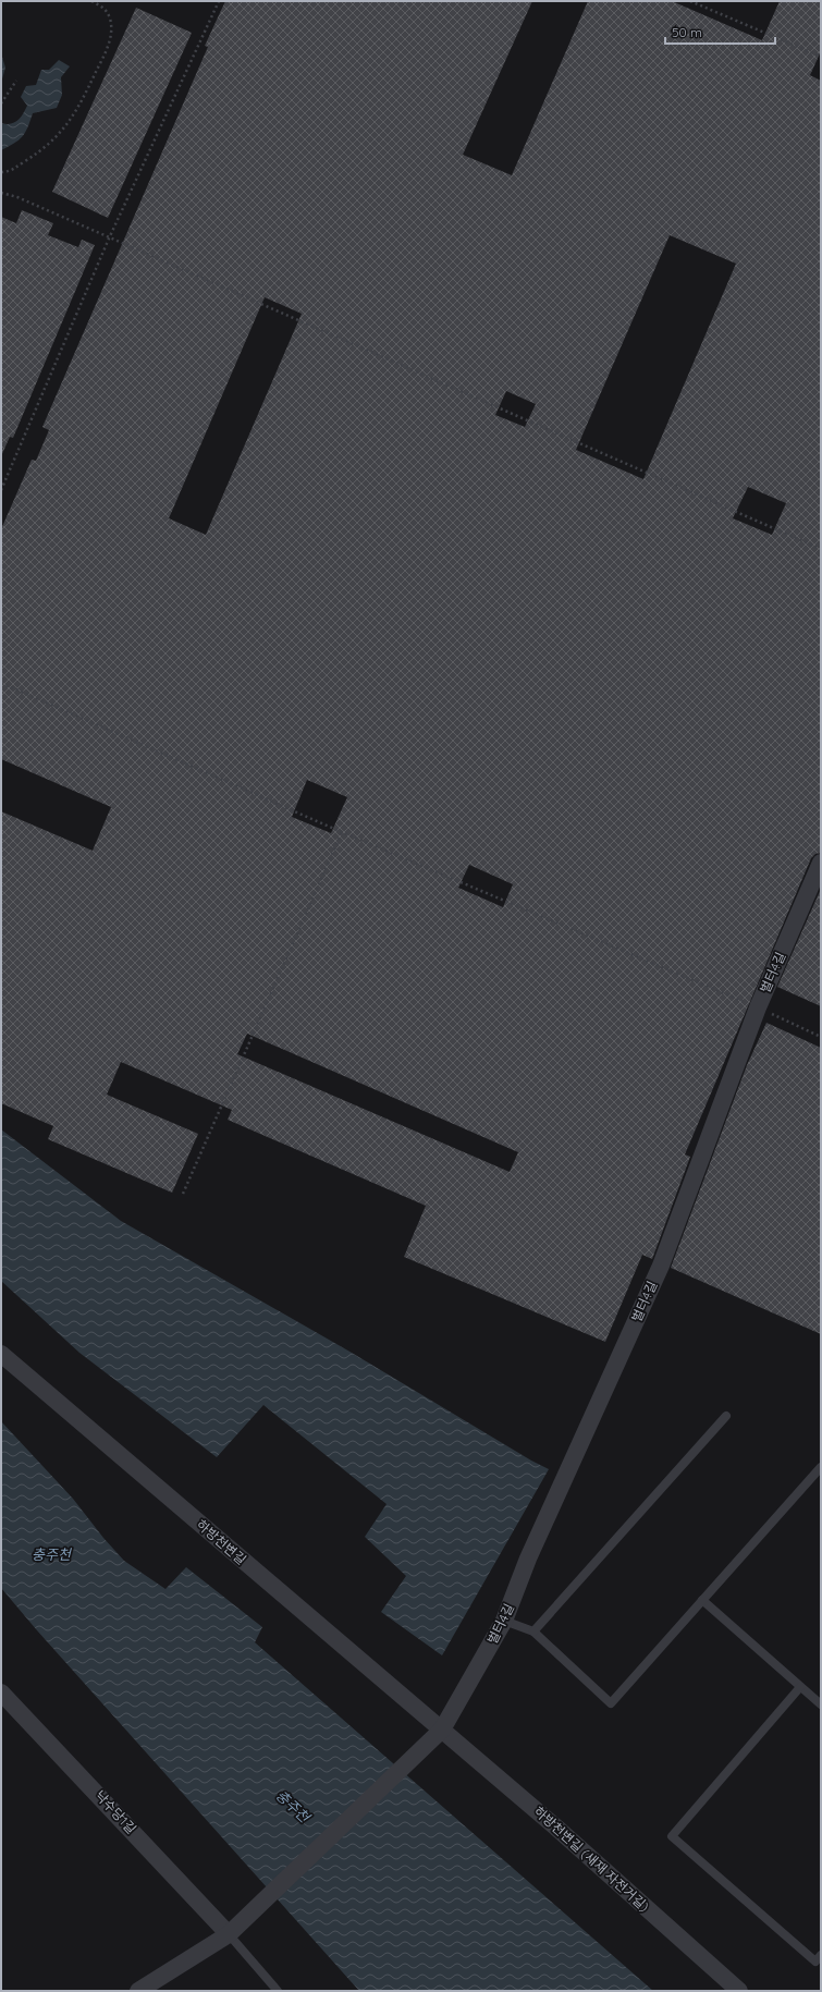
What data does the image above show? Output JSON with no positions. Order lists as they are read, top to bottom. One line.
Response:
{"streets":{"street":["벌터4길","하방천변길","낙수당1길","하방천변길 (새재 자전거길)"]},"crossings":[["벌터4길","하방천변길"],["벌터4길","낙수당1길"],["벌터4길","하방천변길 (새재 자전거길)"],["하방천변길","하방천변길 (새재 자전거길)"]],"water":["충주천"],"scale_bar":"50 m"}
